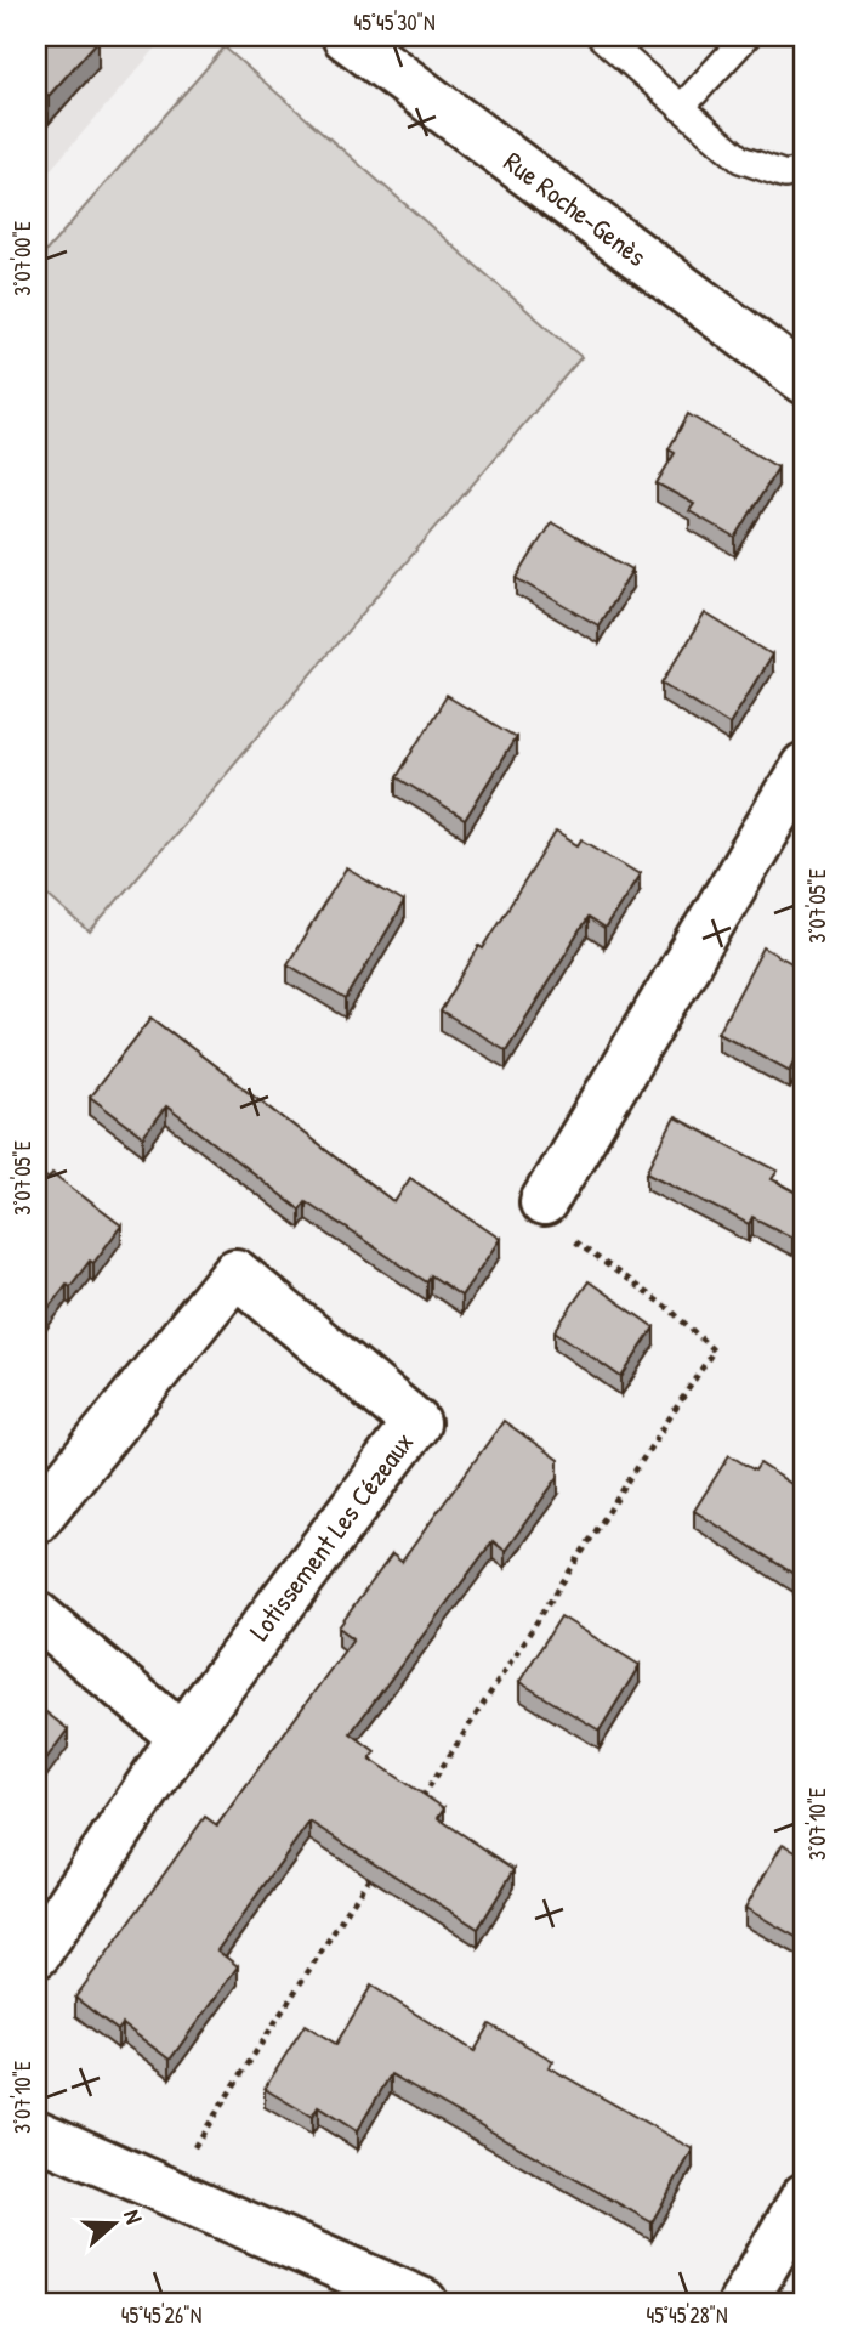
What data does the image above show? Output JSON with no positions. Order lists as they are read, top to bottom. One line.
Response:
{"streets":{"street":["Rue Roche-Genès","Lotissement Les Cézeaux"]},"north":"right","coordinates":["45°45'30\"N","3°07'00\"E","3°07'05\"E","3°07'10\"E","45°45'26\"N","45°45'28\"N"]}
